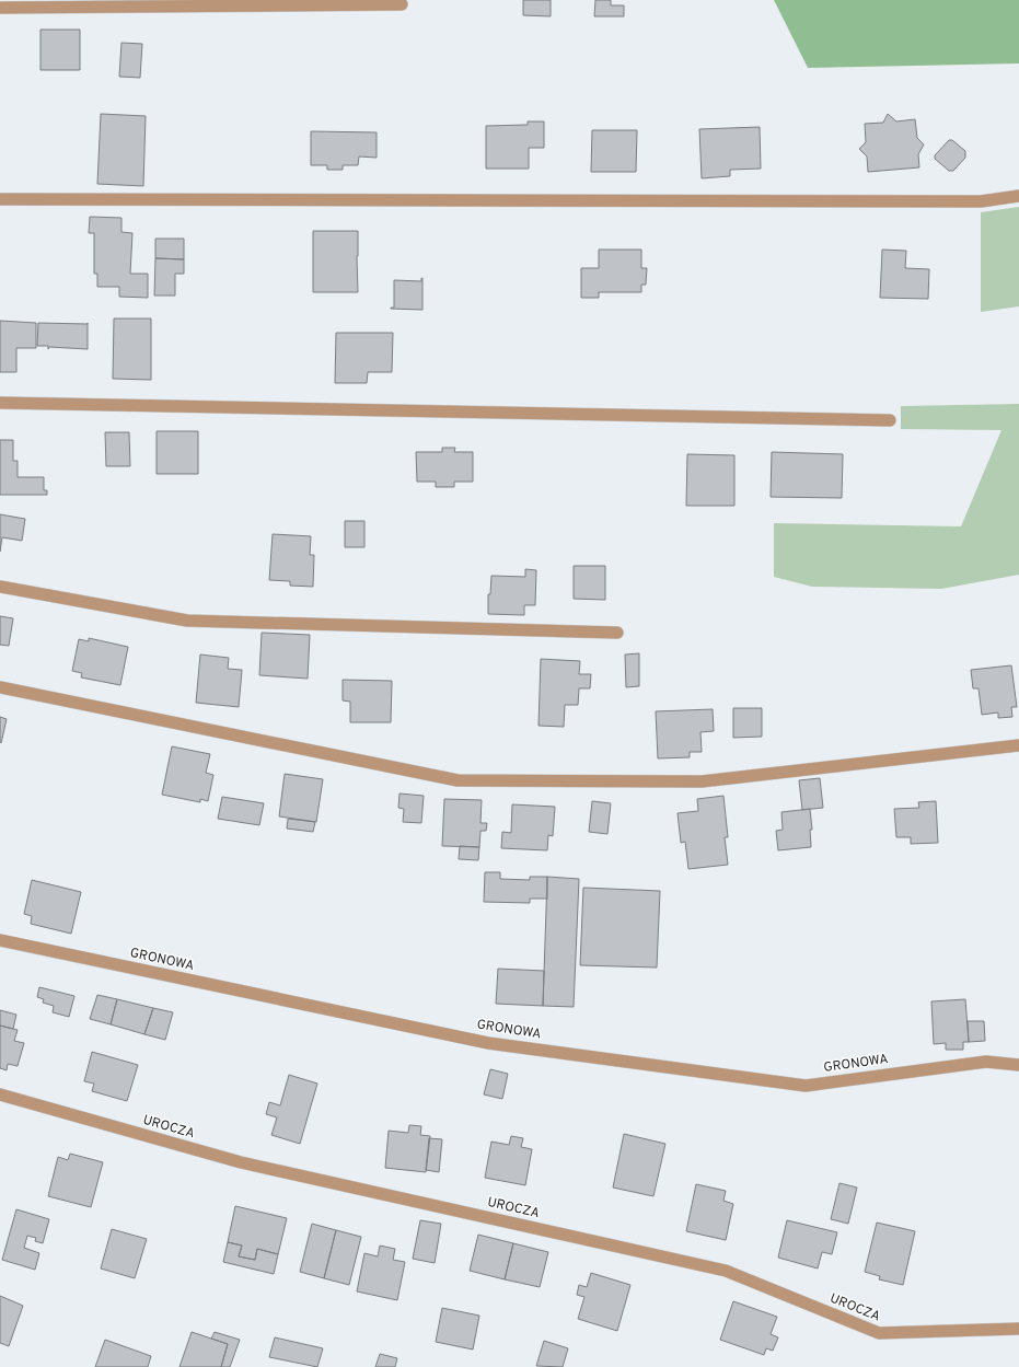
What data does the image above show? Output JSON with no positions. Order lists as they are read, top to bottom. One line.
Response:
{"streets":{"street":["GRONOWA","UROCZA"]}}
